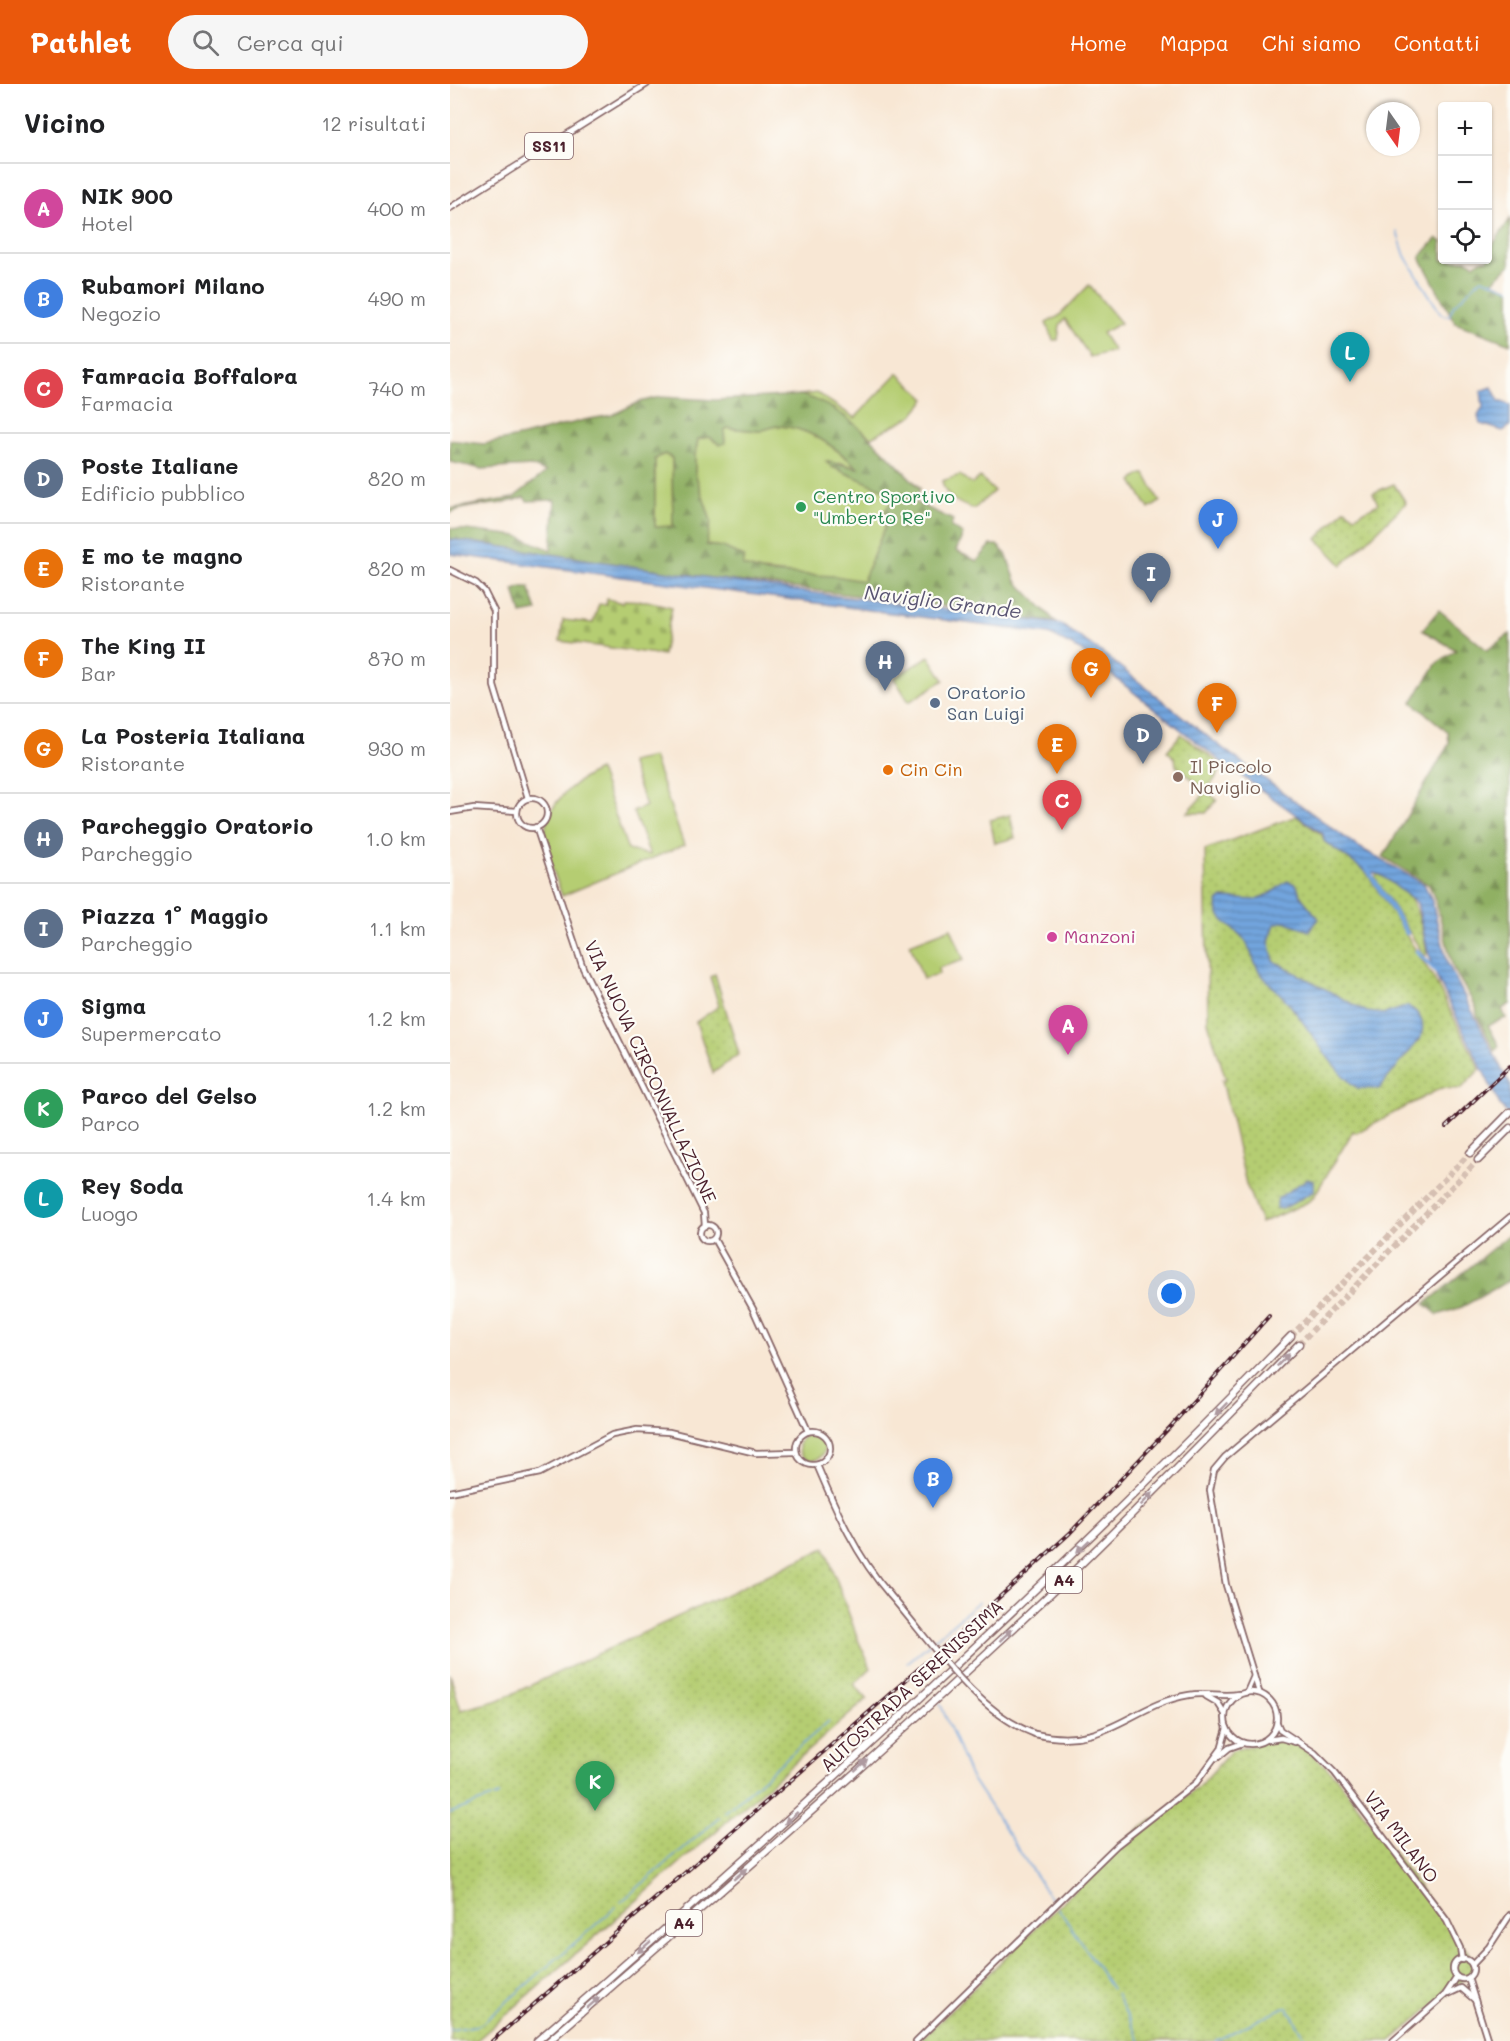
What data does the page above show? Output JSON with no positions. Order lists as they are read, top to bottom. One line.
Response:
{"streets":{"highway":["A4","AUTOSTRADA SERENISSIMA"],"main road":["SS11"],"street":["VIA NUOVA CIRCONVALLAZIONE","VIA MILANO"]},"water":["Naviglio Grande"],"places":["Centro Sportivo \"Umberto Re\"","Oratorio San Luigi","Cin Cin","Il Piccolo Naviglio","Manzoni"],"north":"bottom","page":{"header":"Pathlet","search":"Cerca qui","nav":["Home","Mappa","Chi siamo","Contatti"],"heading":["Vicino","12 risultati"],"map_buttons":["+","−"],"list":[{"mark":"A","name":"NIK 900","note":"Hotel","value":"400 m"},{"mark":"B","name":"Rubamori Milano","note":"Negozio","value":"490 m"},{"mark":"C","name":"Famracia Boffalora","note":"Farmacia","value":"740 m"},{"mark":"D","name":"Poste Italiane","note":"Edificio pubblico","value":"820 m"},{"mark":"E","name":"E mo te magno","note":"Ristorante","value":"820 m"},{"mark":"F","name":"The King II","note":"Bar","value":"870 m"},{"mark":"G","name":"La Posteria Italiana","note":"Ristorante","value":"930 m"},{"mark":"H","name":"Parcheggio Oratorio","note":"Parcheggio","value":"1.0 km"},{"mark":"I","name":"Piazza 1° Maggio","note":"Parcheggio","value":"1.1 km"},{"mark":"J","name":"Sigma","note":"Supermercato","value":"1.2 km"},{"mark":"K","name":"Parco del Gelso","note":"Parco","value":"1.2 km"},{"mark":"L","name":"Rey Soda","note":"Luogo","value":"1.4 km"}],"pins":["L","J","I","H","G","F","D","E","C","A","B","K"]}}
